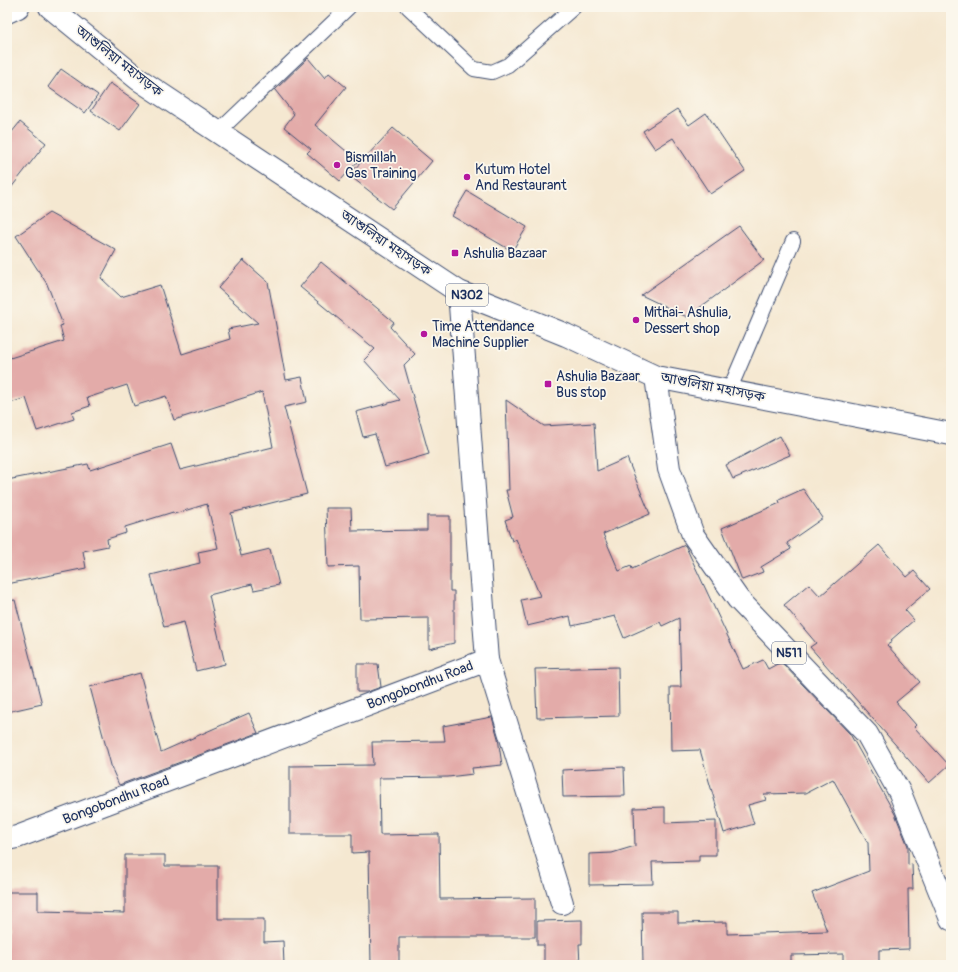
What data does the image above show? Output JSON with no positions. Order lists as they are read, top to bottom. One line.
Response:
{"streets":{"main road":["আশুলিয়া মহাসড়ক","N302","N511","Bongobondhu Road"]},"crossings":[["আশুলিয়া মহাসড়ক","N511"],["আশুলিয়া মহাসড়ক","Bongobondhu Road"]],"places":{"other":["Bismillah Gas Training","Kutum Hotel And Restaurant","Mithai- Ashulia, Dessert shop","Time Attendance Machine Supplier"],"transit":["Ashulia Bazaar","Ashulia Bazaar Bus stop"]}}
